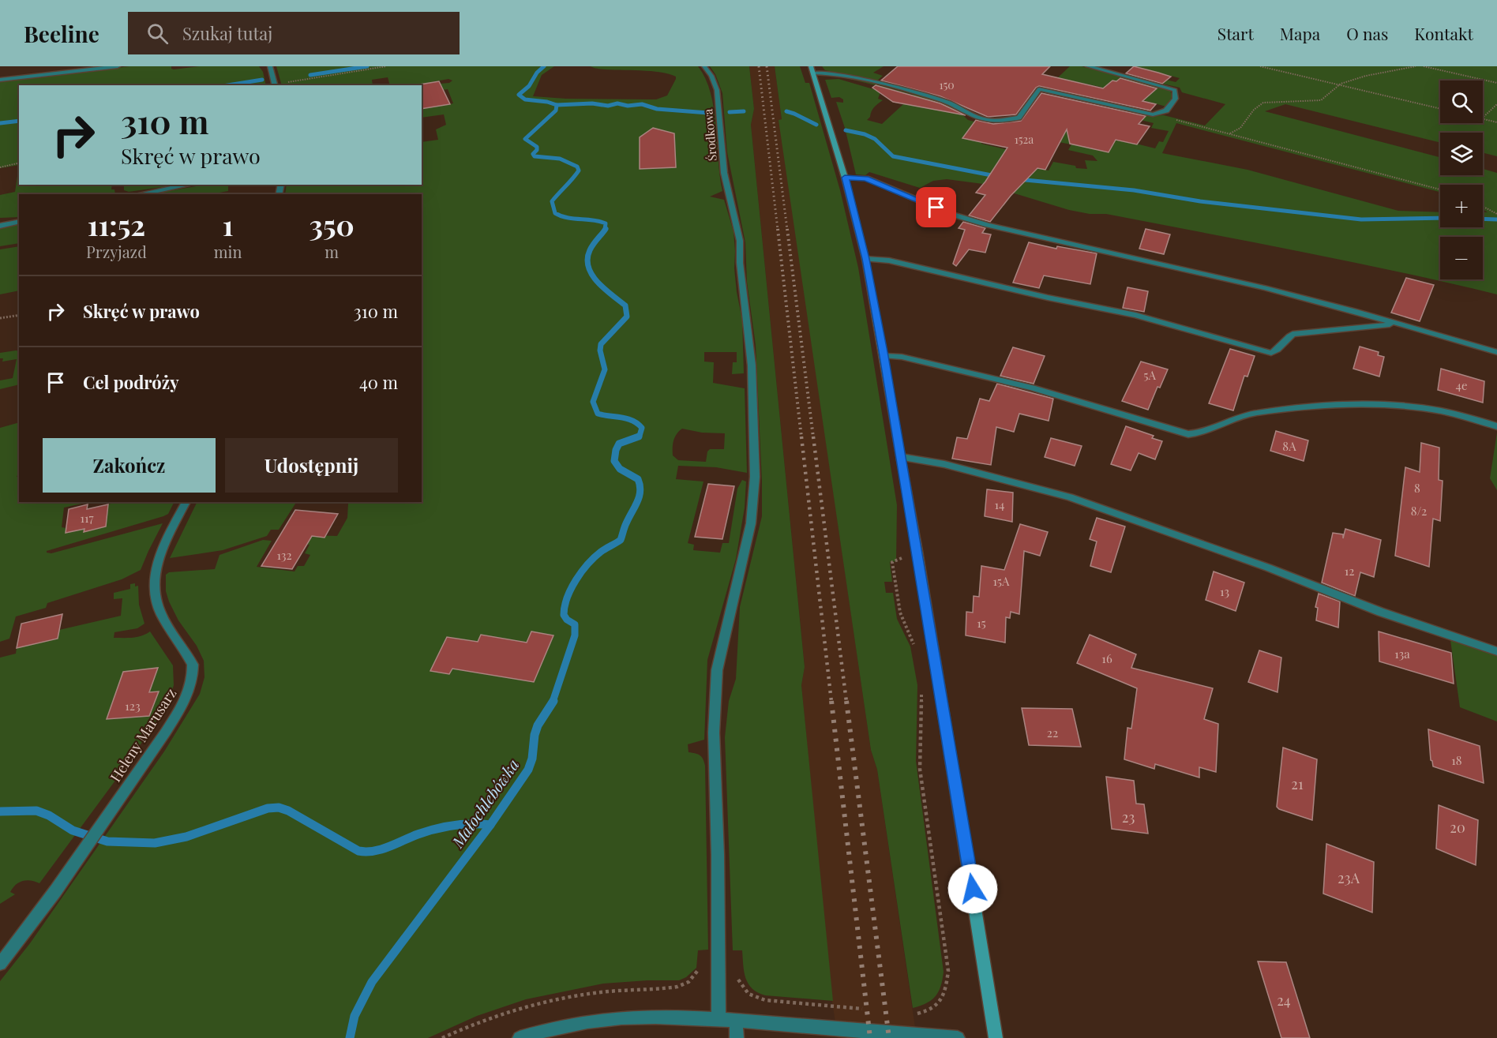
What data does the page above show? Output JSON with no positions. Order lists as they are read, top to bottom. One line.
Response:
{"streets":{"street":["Środkowa","Heleny Marusarz"]},"water":["Małochlebówka"],"house_numbers":["150","152a","5A","4e","8A","8","14","8/2","117","132","12","15A","13","15","13a","16","123","22","18","21","23","20","23A","24"],"page":{"header":"Beeline","search":"Szukaj tutaj","nav":["Start","Mapa","O nas","Kontakt"],"map_buttons":["+","−"],"turn":["310 m","Skręć w prawo"],"eta":["11:52","Przyjazd","1","min","350","m"],"list":[{"name":"Skręć w prawo","value":"310 m"},{"name":"Cel podróży","value":"40 m"}],"buttons":["Zakończ","Udostępnij"]}}
